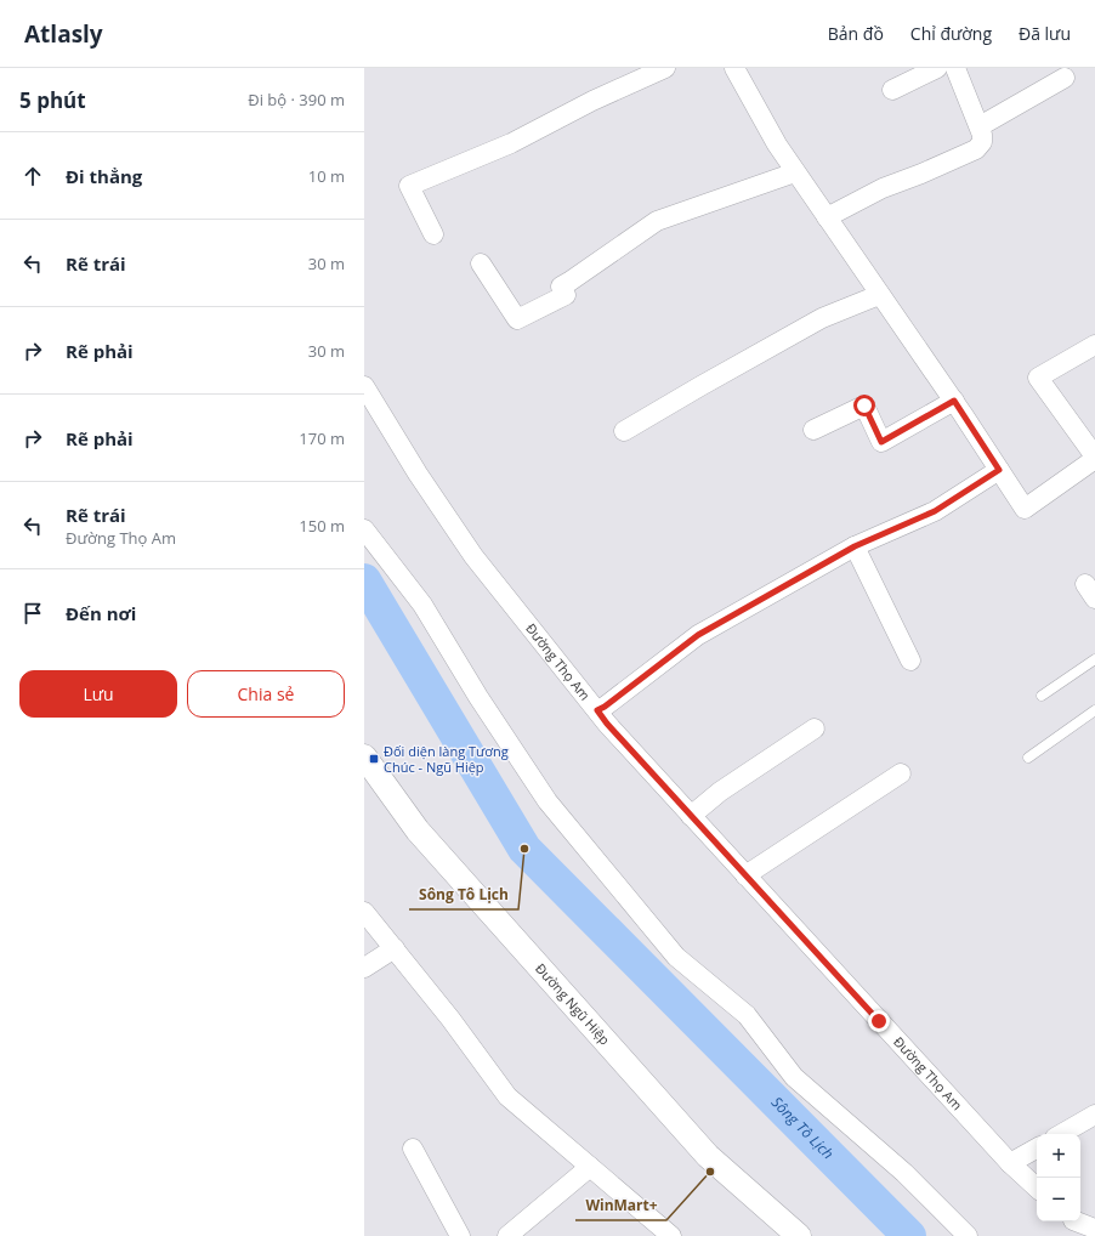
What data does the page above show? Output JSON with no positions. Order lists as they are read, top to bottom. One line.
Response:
{"streets":{"street":["Đường Thọ Am","Đường Ngũ Hiệp"]},"water":["Sông Tô Lịch"],"places":{"transit":["Đối diện làng Tương Chúc - Ngũ Hiệp"],"other":["Sông Tô Lịch","WinMart+"]},"page":{"header":"Atlasly","nav":["Bản đồ","Chỉ đường","Đã lưu"],"heading":["5 phút","Đi bộ · 390 m"],"list":[["Đi thẳng","10 m"],["Rẽ trái","30 m"],["Rẽ phải","30 m"],["Rẽ phải","170 m"],["Rẽ trái","Đường Thọ Am","150 m"],"Đến nơi"],"buttons":["Lưu","Chia sẻ"],"map_buttons":["+","−"]}}
